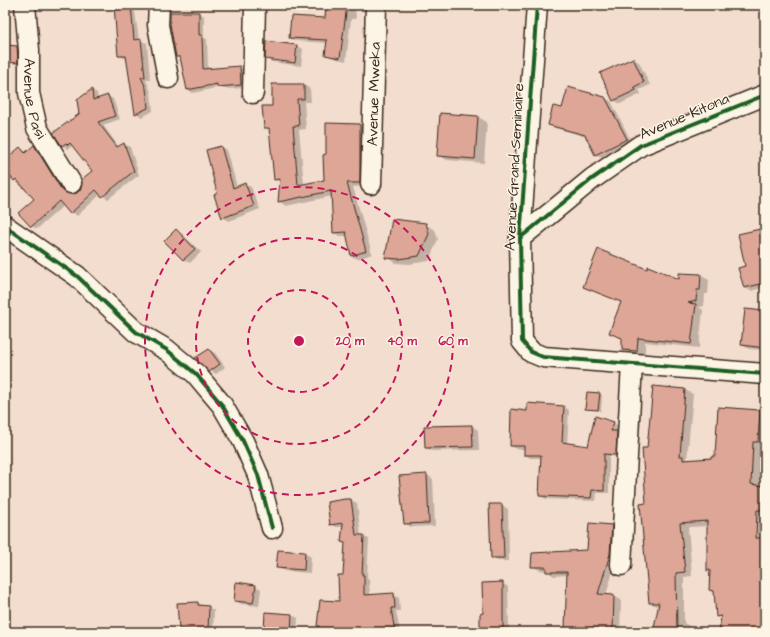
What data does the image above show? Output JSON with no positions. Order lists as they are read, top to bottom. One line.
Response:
{"streets":{"street":["Avenue Mweka","Avenue Pasi","Avenue Kitona","Avenue Grand Seminaire"]},"crossings":[["Avenue Kitona","Avenue Grand Seminaire"]],"rings":["20 m","40 m","60 m"]}
